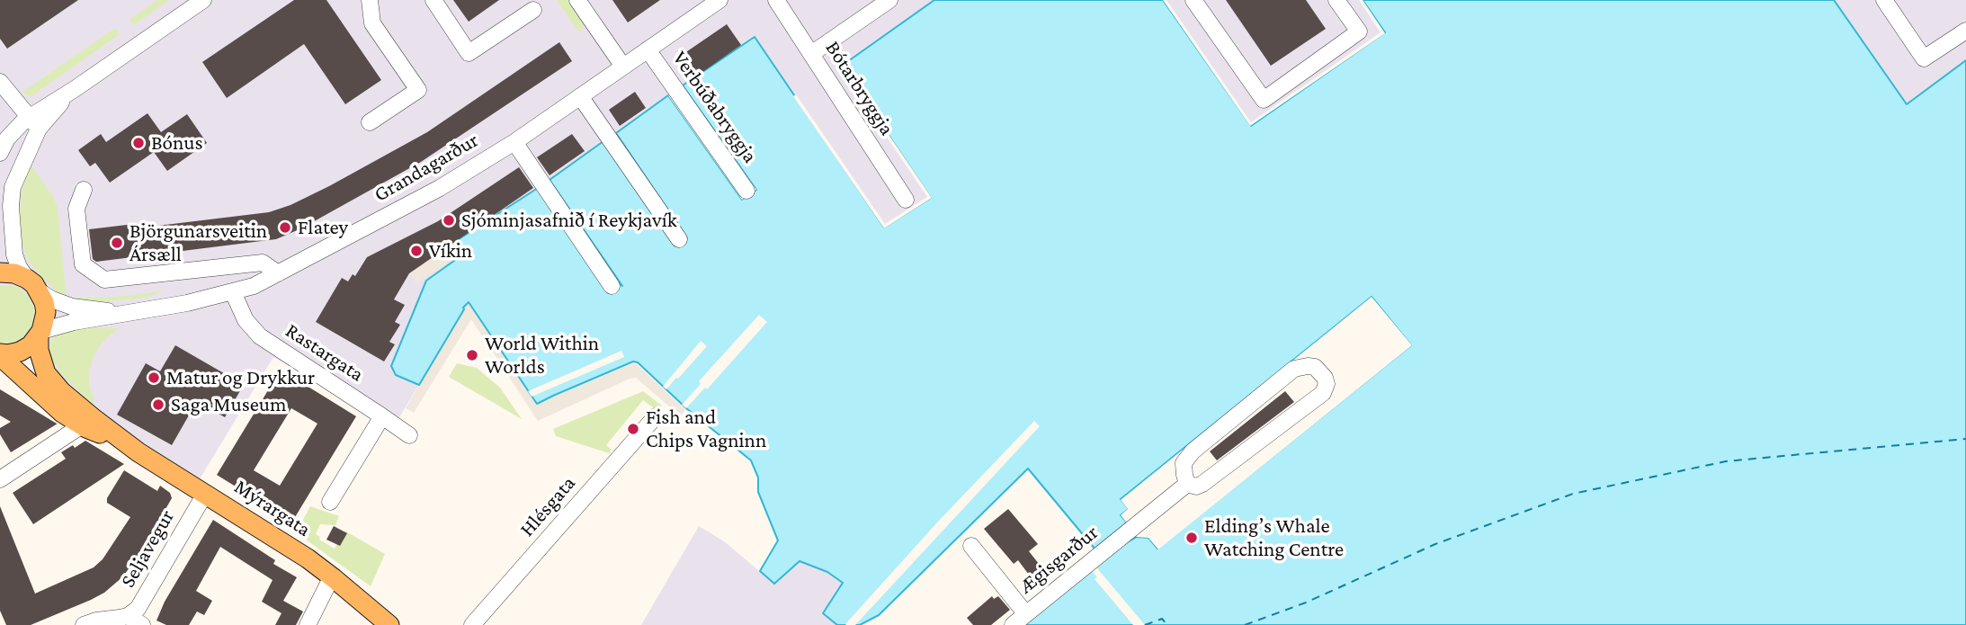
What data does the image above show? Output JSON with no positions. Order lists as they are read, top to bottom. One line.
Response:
{"streets":{"main road":["Mýrargata"],"street":["Bótarbryggja","Verbúðabryggja","Grandagarður","Rastargata","Hlésgata","Seljavegur","Ægisgarður"]},"crossings":[["Verbúðabryggja","Grandagarður"],["Grandagarður","Rastargata"],["Grandagarður","Mýrargata"],["Mýrargata","Seljavegur"]],"places":["Bónus","Sjóminjasafnið í Reykjavík","Flatey","Björgunarsveitin Ársæll","Víkin","World Within Worlds","Matur og Drykkur","Saga Museum","Fish and Chips Vagninn","Elding’s Whale Watching Centre"]}
